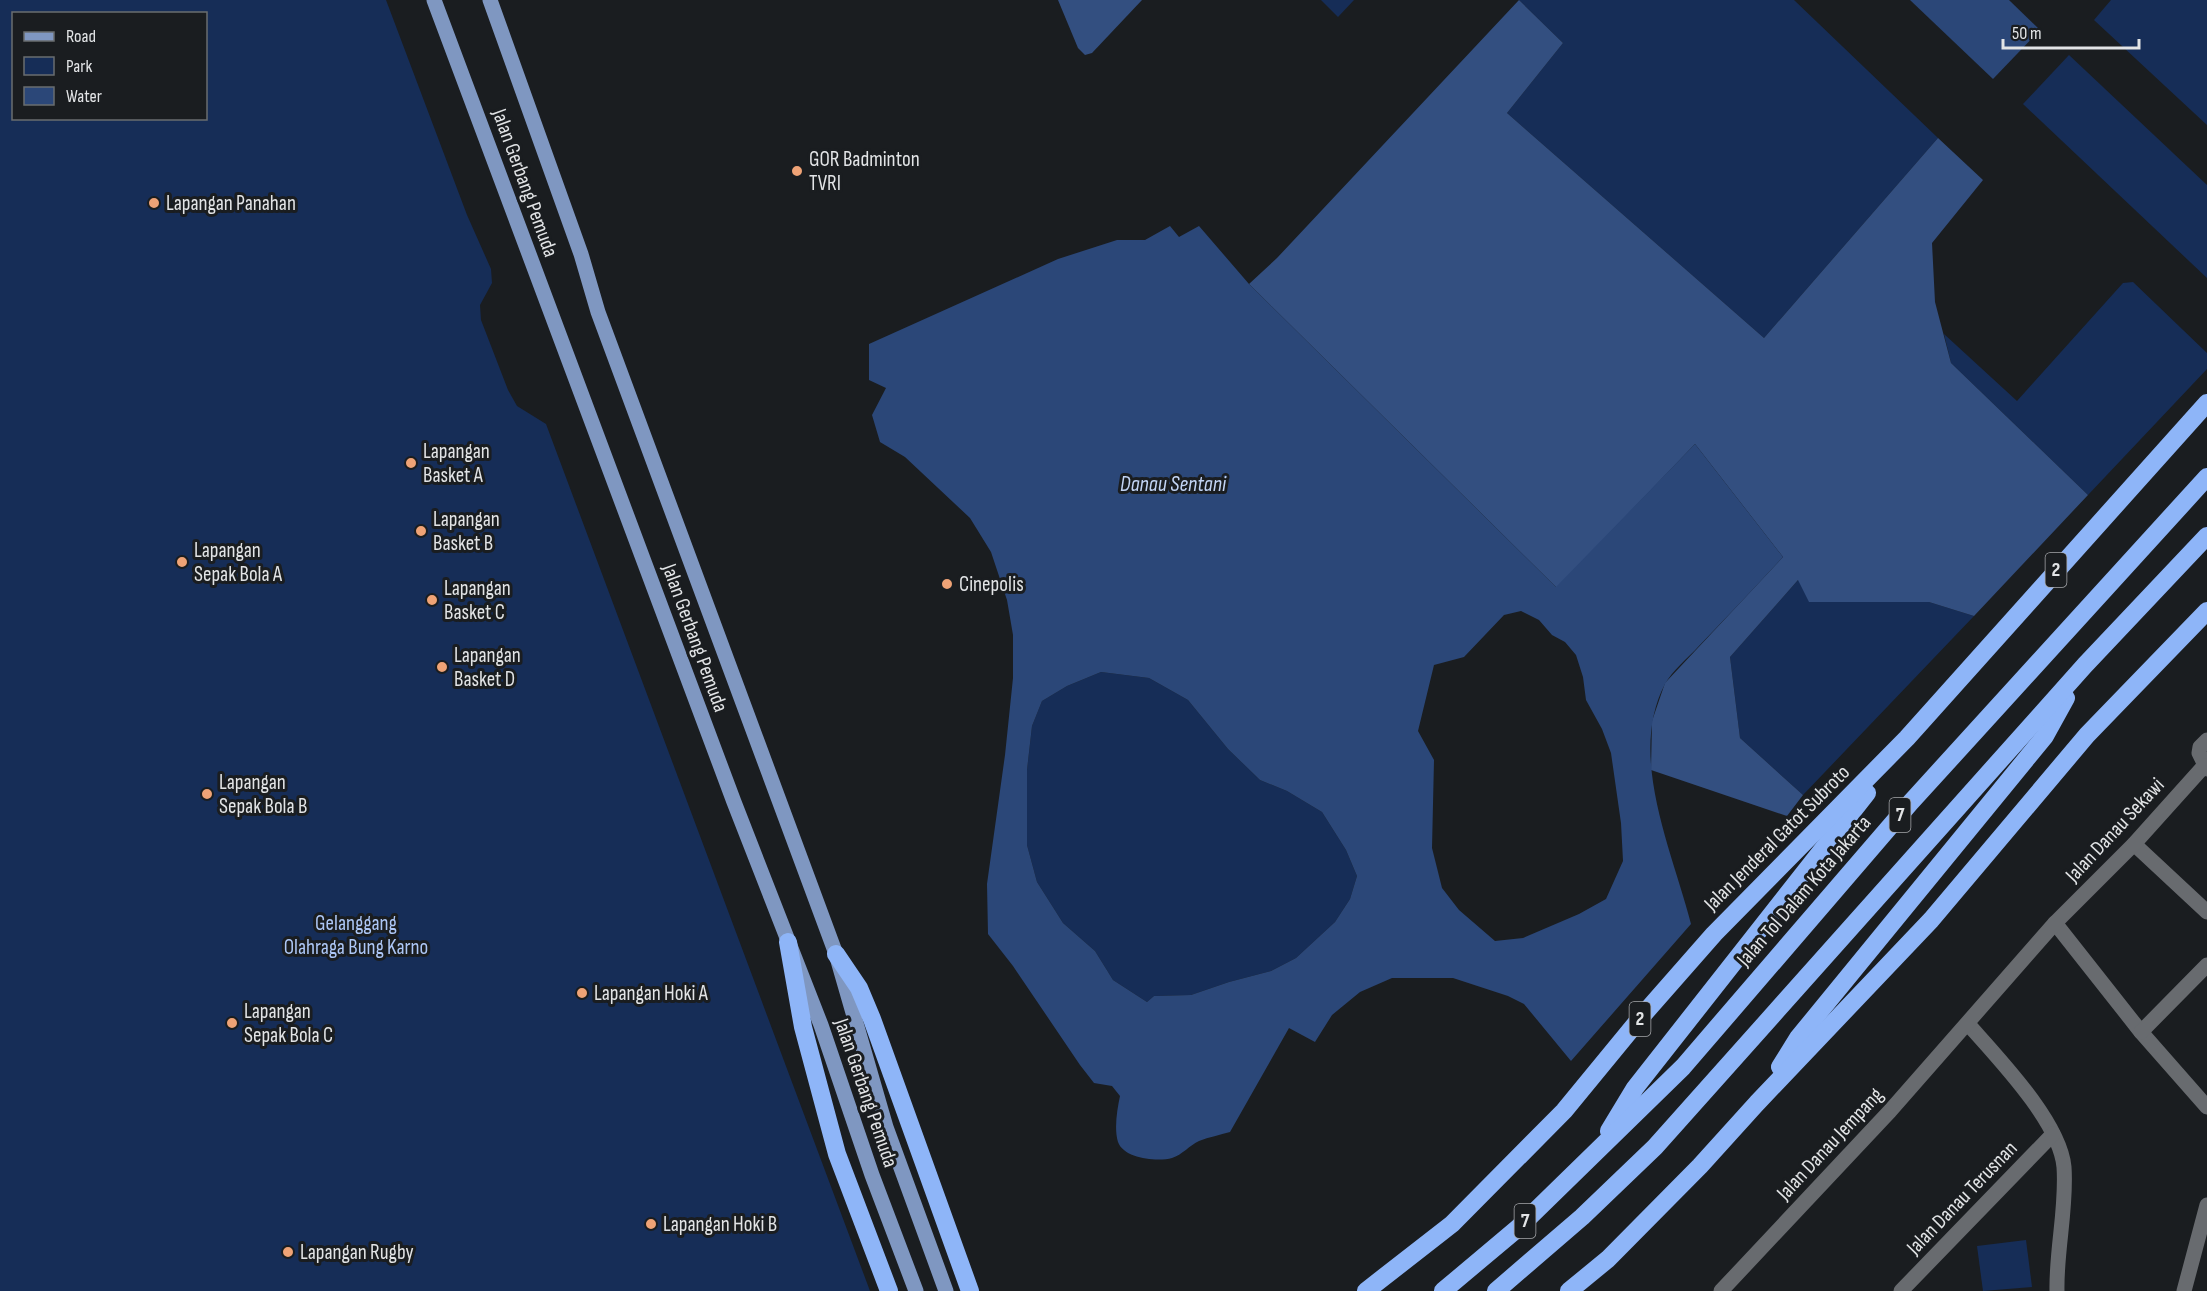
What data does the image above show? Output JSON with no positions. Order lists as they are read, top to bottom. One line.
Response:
{"streets":{"highway":["2","7","Jalan Jenderal Gatot Subroto","Jalan Tol Dalam Kota Jakarta"],"main road":["Jalan Gerbang Pemuda"],"street":["Jalan Danau Sekawi","Jalan Danau Jempang","Jalan Danau Terusnan"]},"crossings":[["Jalan Danau Sekawi","Jalan Danau Jempang"]],"water":["Danau Sentani"],"parks":["Gelanggang Olahraga Bung Karno"],"places":["GOR Badminton TVRI","Lapangan Panahan","Lapangan Basket A","Lapangan Basket B","Lapangan Sepak Bola A","Cinepolis","Lapangan Basket C","Lapangan Basket D","Lapangan Sepak Bola B","Lapangan Hoki A","Lapangan Sepak Bola C","Lapangan Hoki B","Lapangan Rugby"],"legend":["Road","Park","Water"],"scale_bar":"50 m"}
